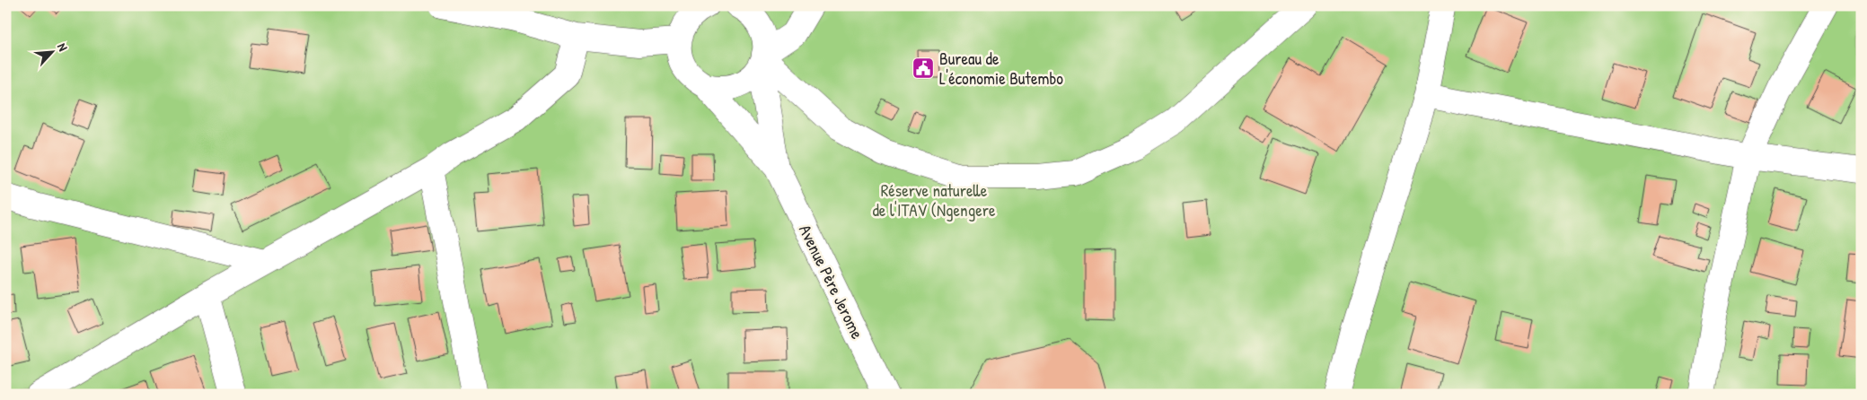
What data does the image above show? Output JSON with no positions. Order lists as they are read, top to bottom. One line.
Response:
{"streets":{"street":["Avenue Père Jerome"]},"parks":["Réserve naturelle de l'ITAV (Ngengere"],"places":{"public building":["Bureau de L'économie Butembo"]},"north":"top right"}
